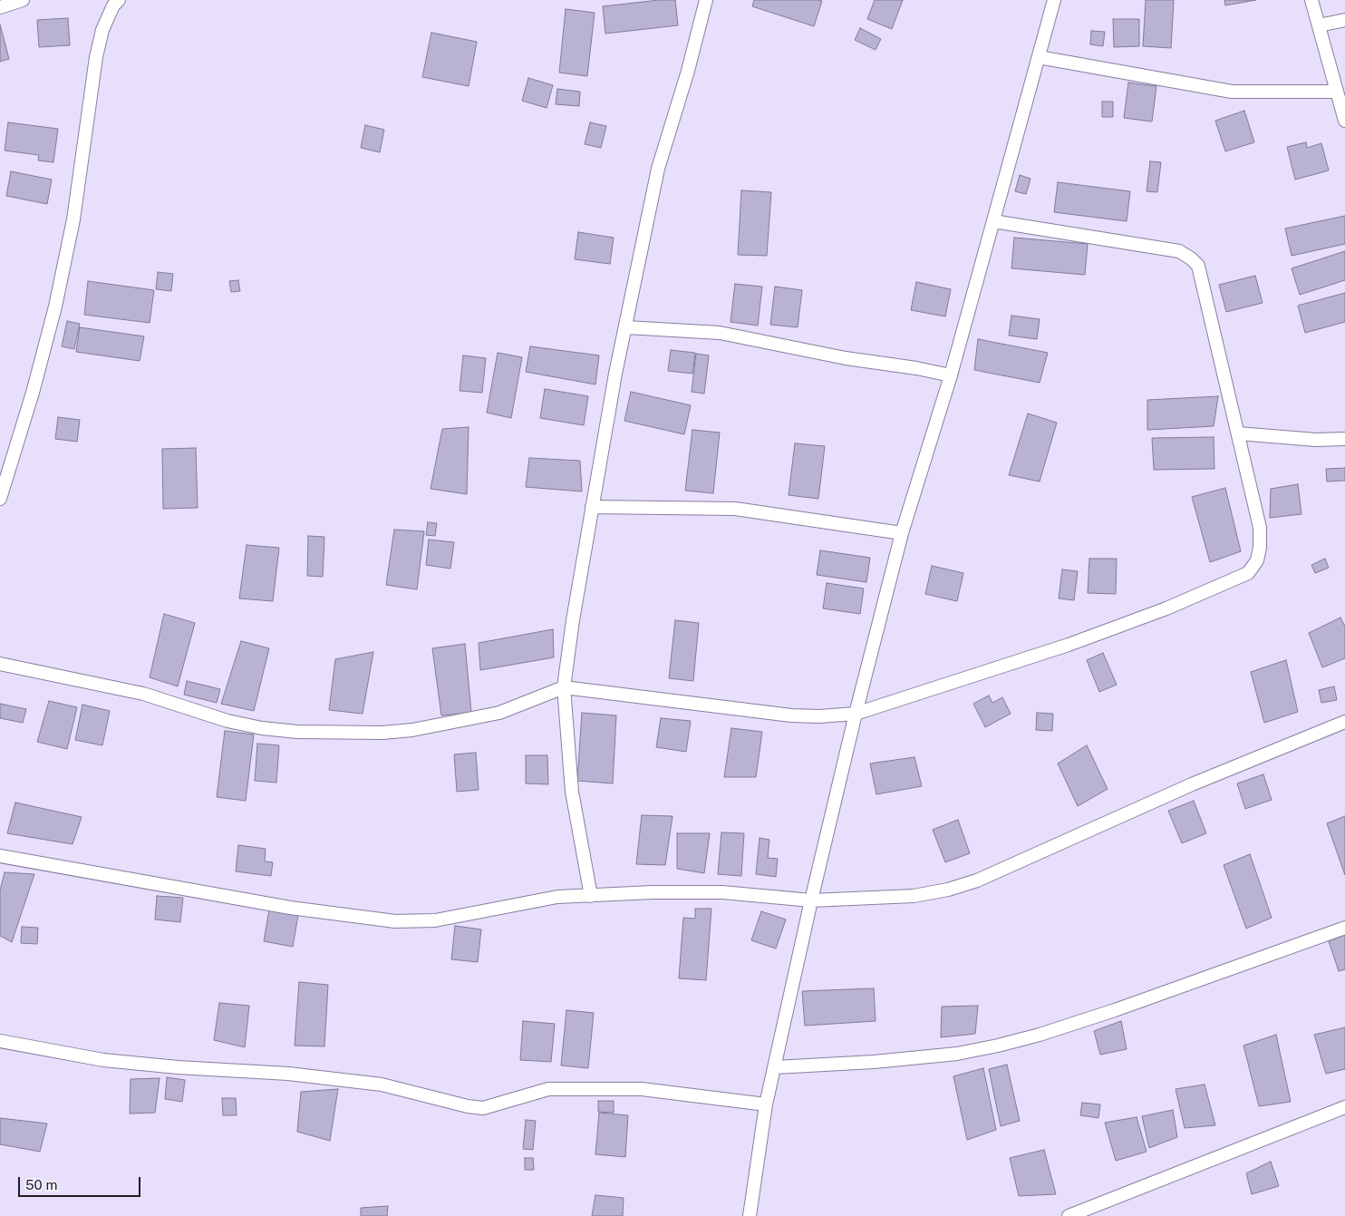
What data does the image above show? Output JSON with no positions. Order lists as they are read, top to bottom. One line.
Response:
{"scale_bar":"50 m"}
